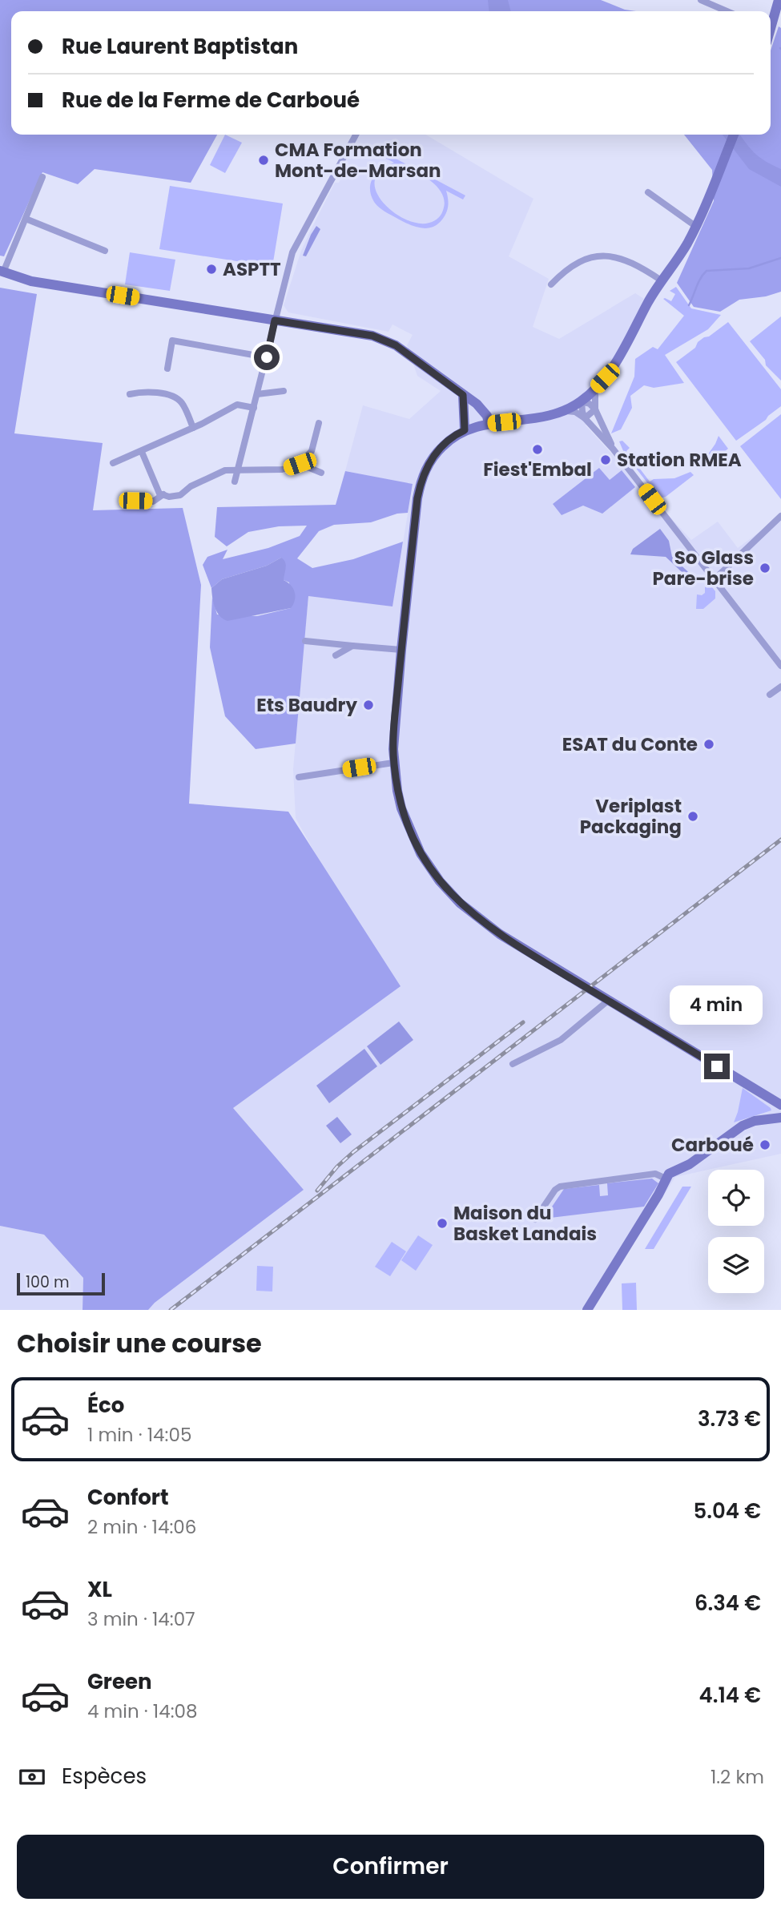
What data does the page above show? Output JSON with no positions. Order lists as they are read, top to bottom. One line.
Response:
{"places":["CMA Formation Mont-de-Marsan","ASPTT","Fiest'Embal","Station RMEA","So Glass Pare-brise","Ets Baudry","ESAT du Conte","Veriplast Packaging","Carboué","Maison du Basket Landais"],"scale_bar":"100 m","page":{"banner":["Rue Laurent Baptistan","Rue de la Ferme de Carboué"],"bubble":"4 min","scale":"100 m","heading":"Choisir une course","list":[{"name":"Éco","note":"1 min · 14:05","value":"3.73 €"},{"name":"Confort","note":"2 min · 14:06","value":"5.04 €"},{"name":"XL","note":"3 min · 14:07","value":"6.34 €"},{"name":"Green","note":"4 min · 14:08","value":"4.14 €"}],"pay":["Espèces","1.2 km"],"buttons":"Confirmer"}}
